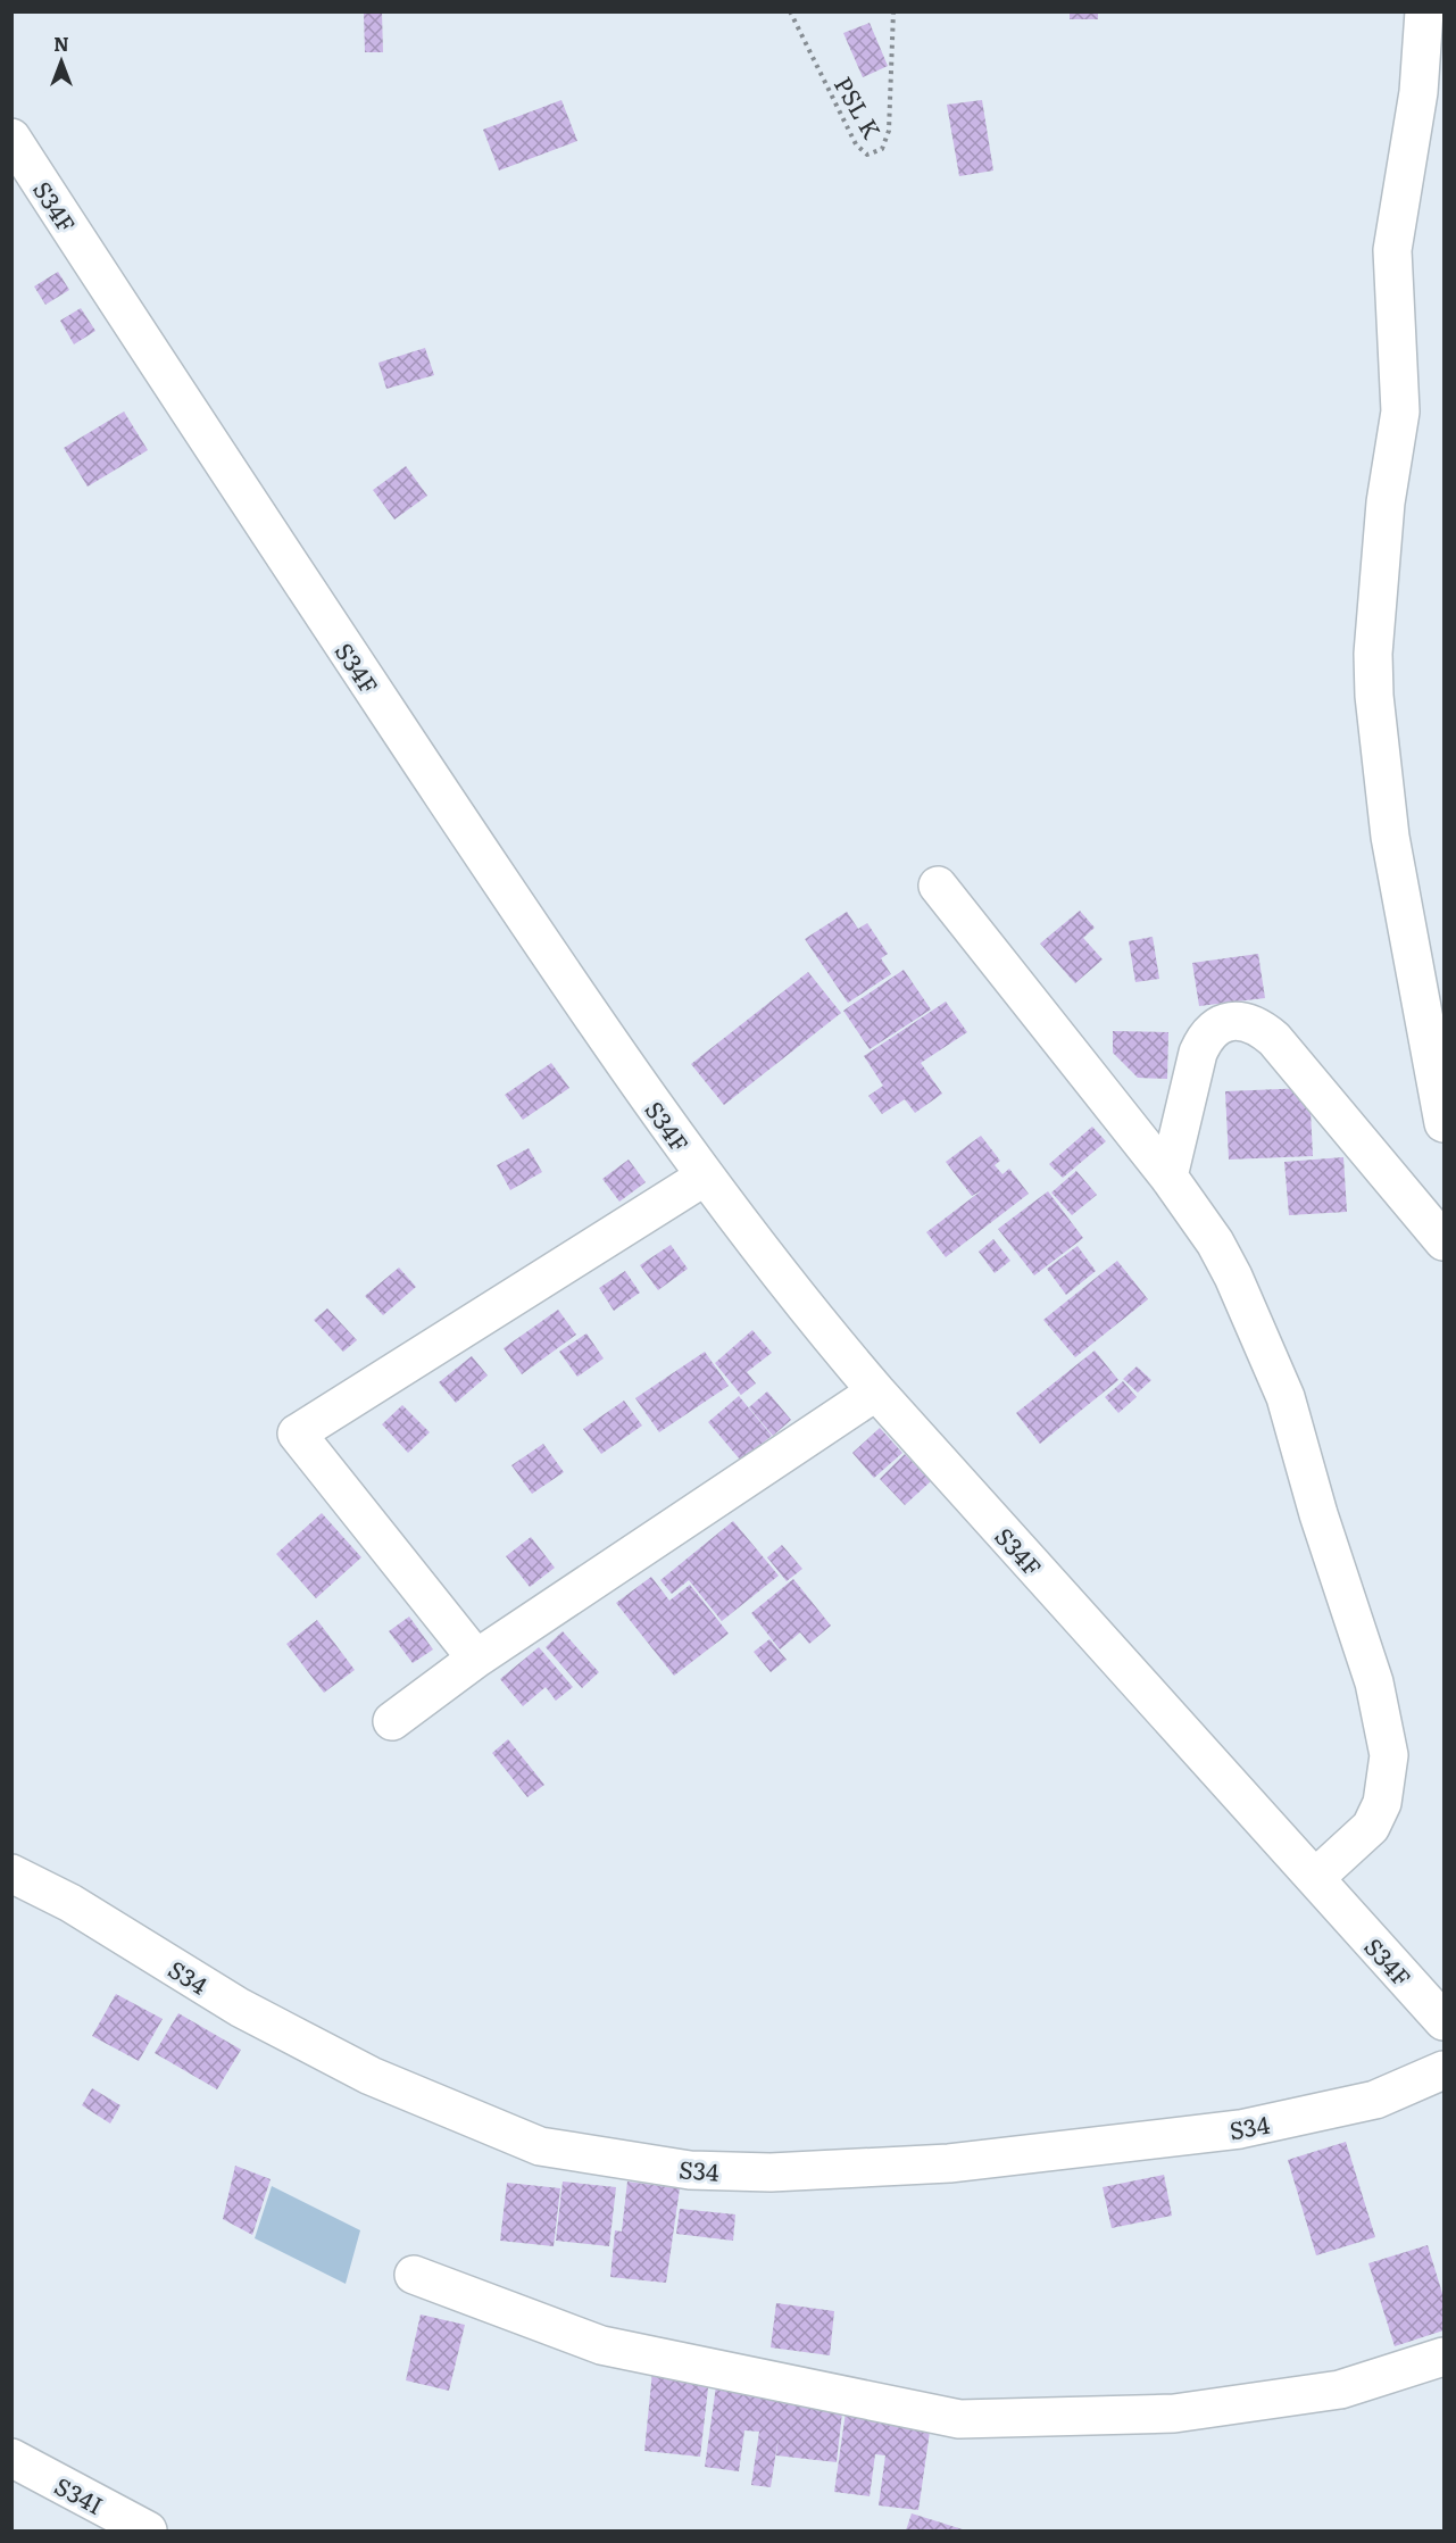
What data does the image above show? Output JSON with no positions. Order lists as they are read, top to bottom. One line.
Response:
{"streets":{"street":["S34F","S34","S34I"],"path":["PSL K"]},"north":"top"}
